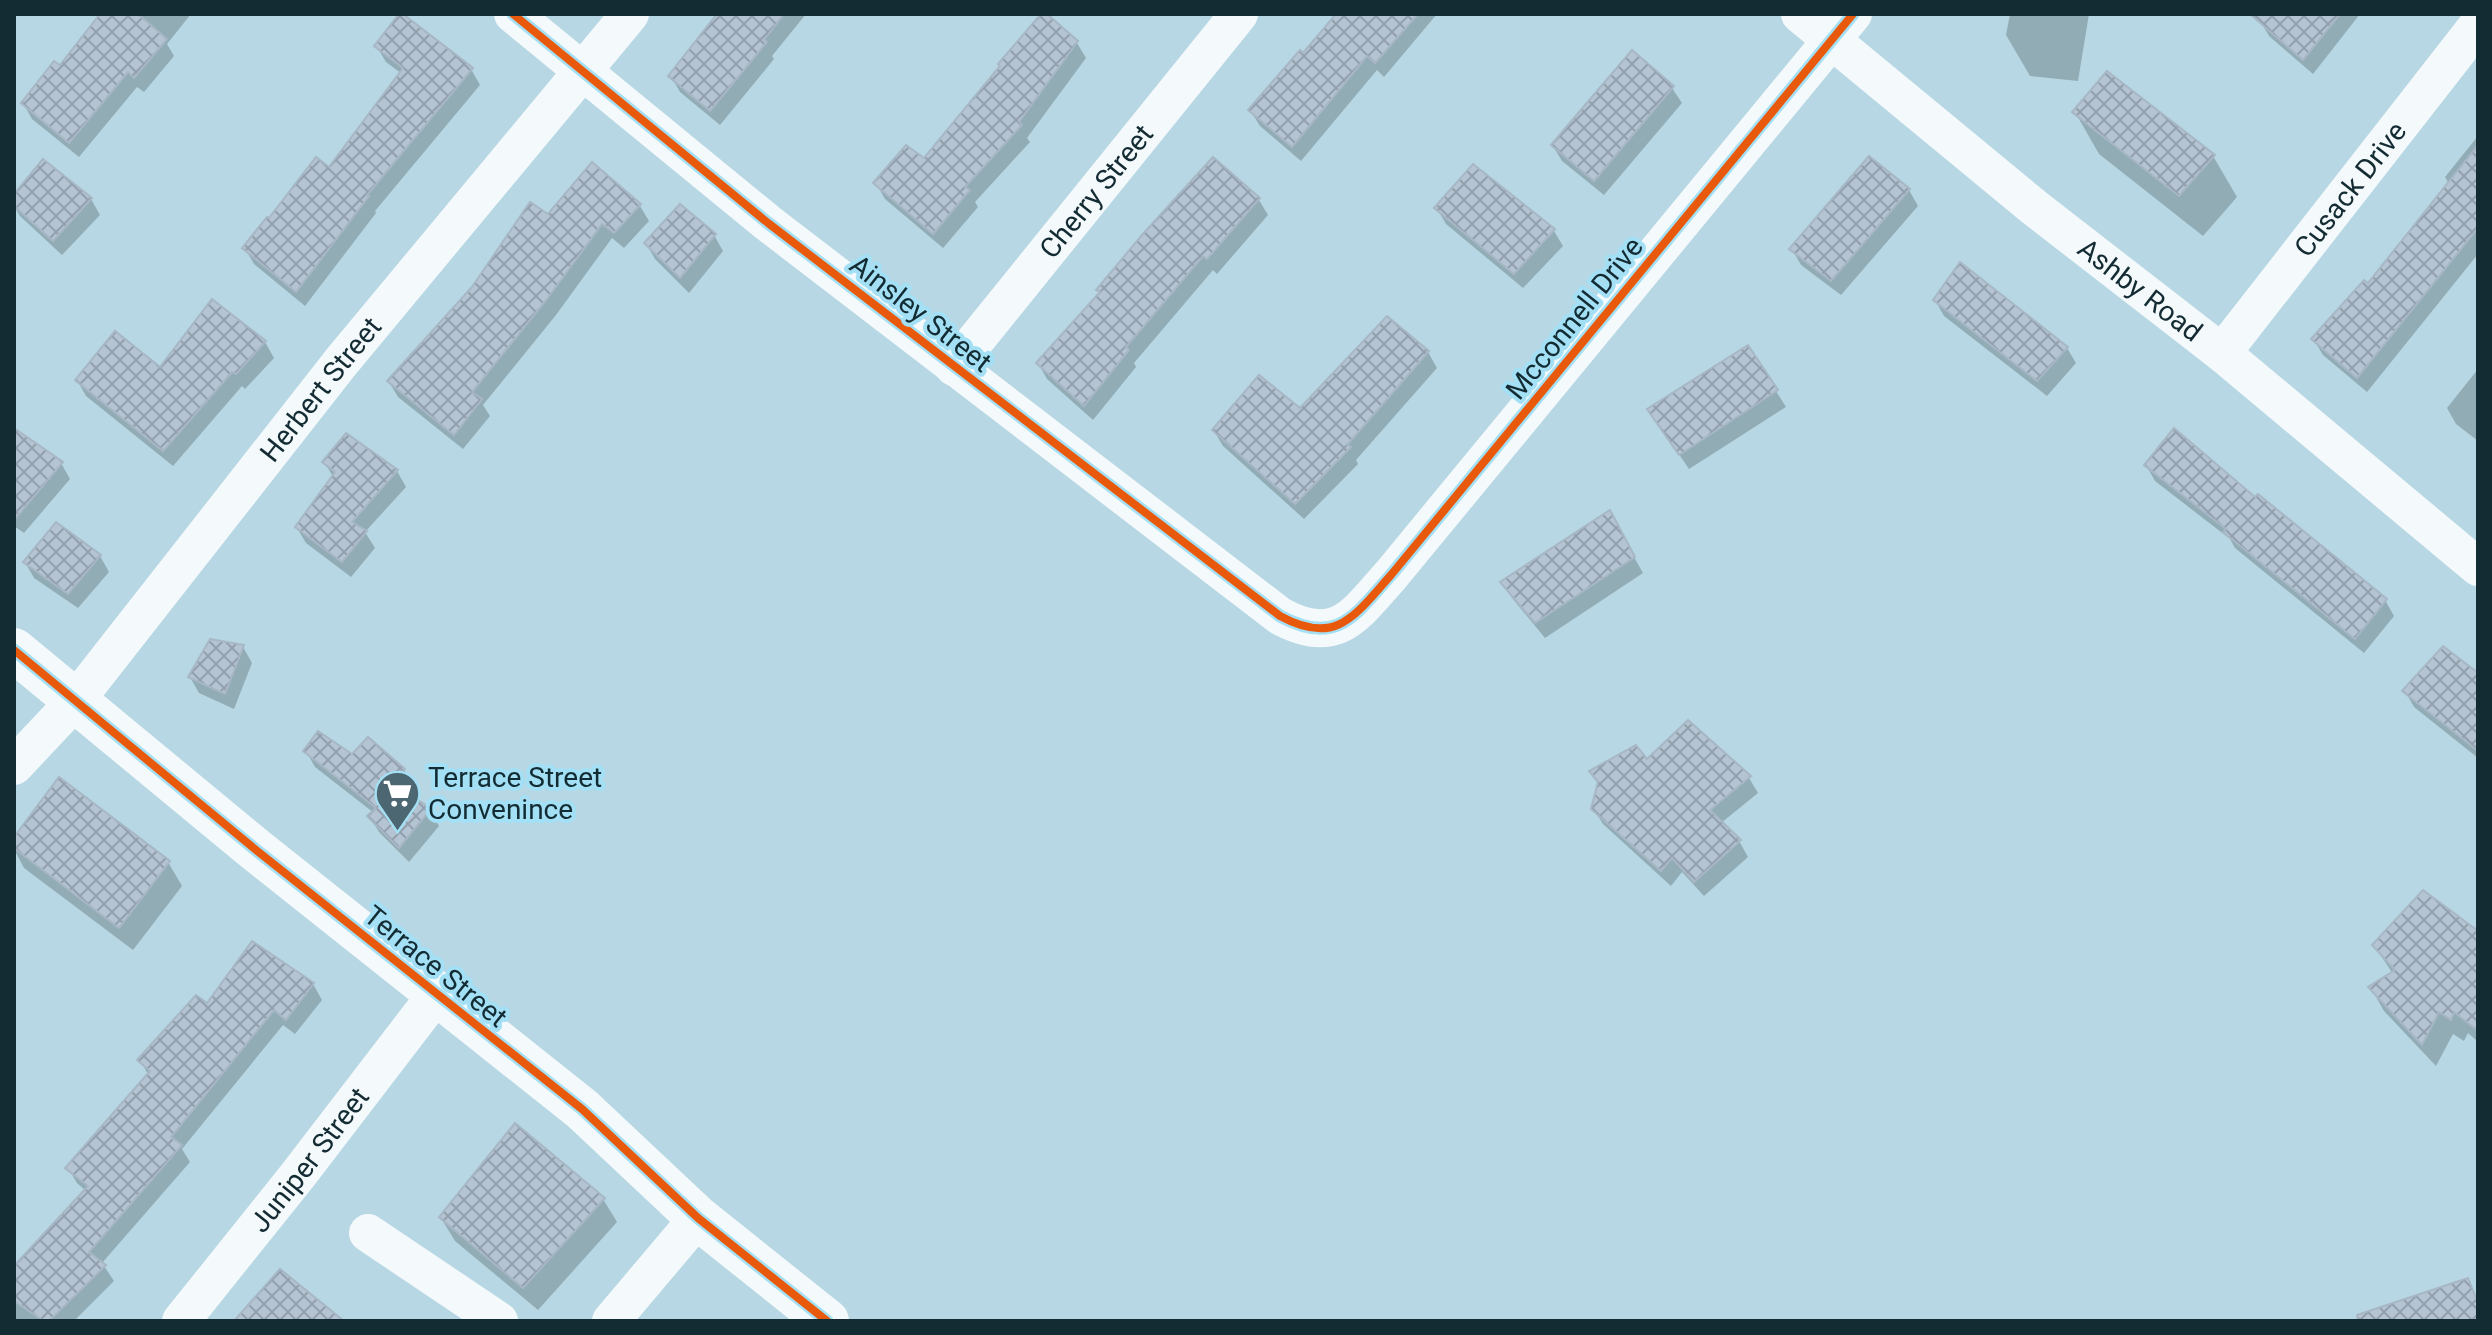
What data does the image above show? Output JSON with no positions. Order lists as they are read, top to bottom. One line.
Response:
{"streets":{"street":["Cusack Drive","Cherry Street","Ashby Road","Ainsley Street","Mcconnell Drive","Herbert Street","Terrace Street","Juniper Street"]},"crossings":[["Cusack Drive","Ashby Road"],["Cherry Street","Ainsley Street"],["Ashby Road","Mcconnell Drive"],["Ainsley Street","Mcconnell Drive"],["Ainsley Street","Herbert Street"],["Herbert Street","Terrace Street"],["Terrace Street","Juniper Street"]],"places":{"supermarket":["Terrace Street Convenince"]}}
